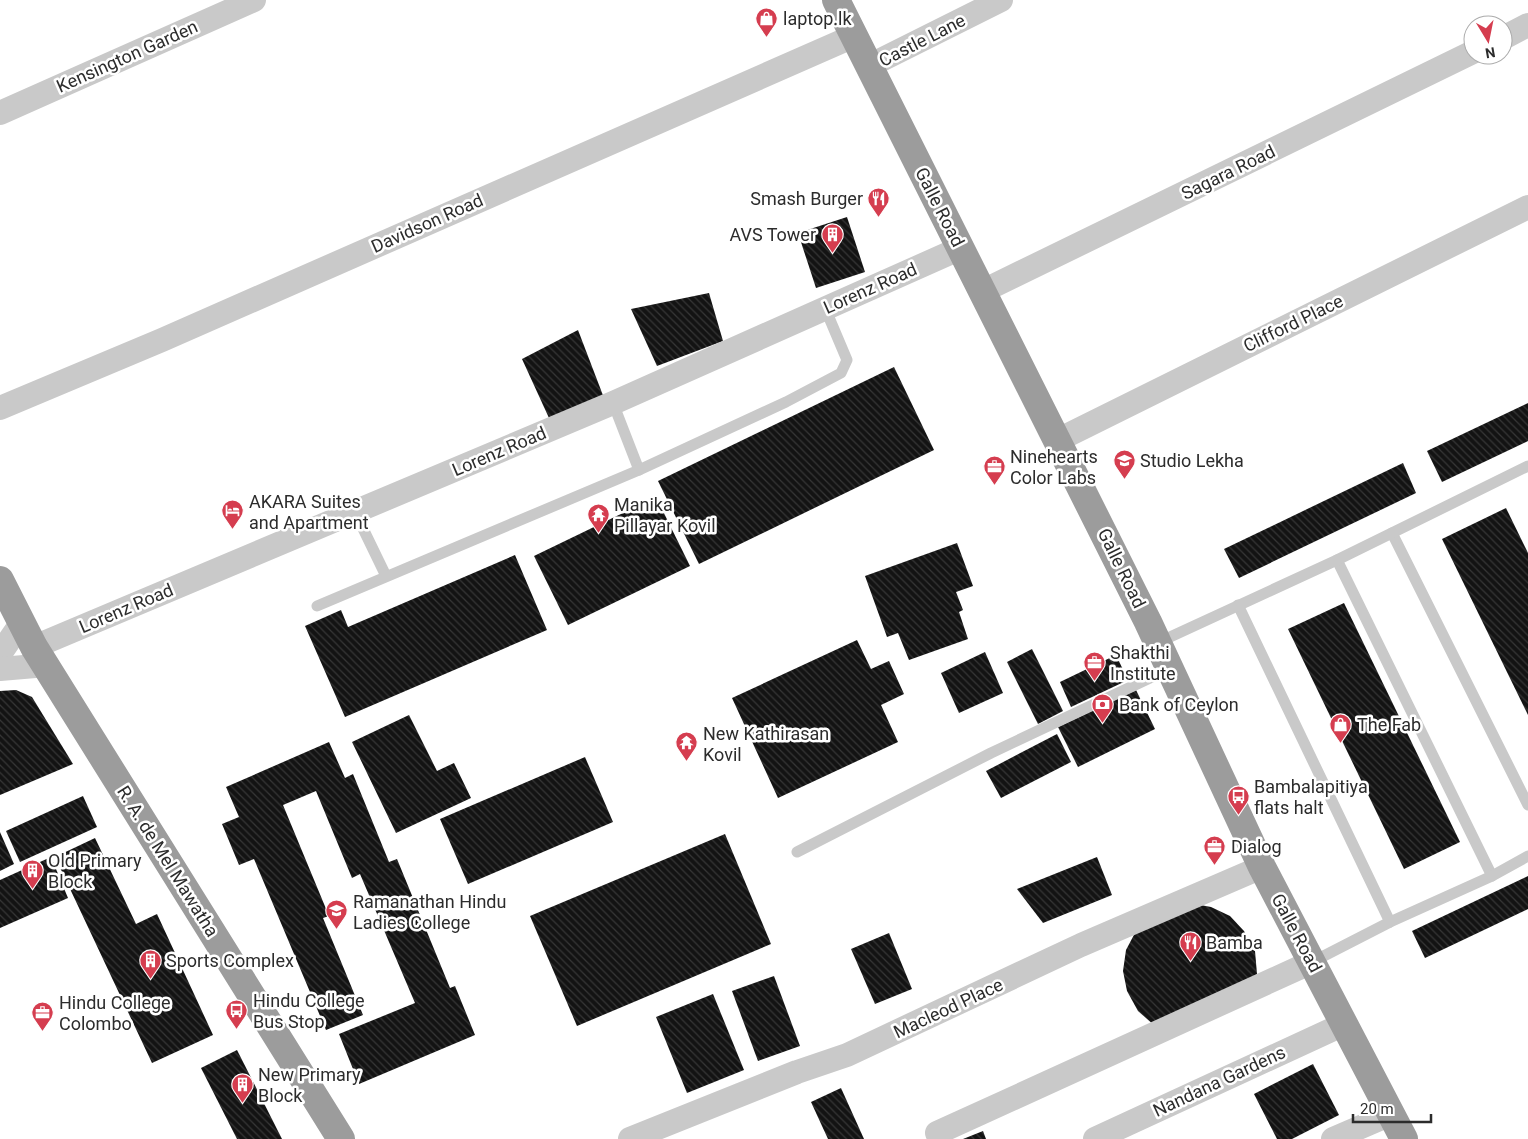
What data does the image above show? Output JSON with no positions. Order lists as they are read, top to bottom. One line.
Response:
{"streets":{"highway":["Galle Road","R. A. de Mel Mawatha"],"street":["Castle Lane","Kensington Garden","Sagara Road","Davidson Road","Lorenz Road","Clifford Place","Macleod Place","Nandana Gardens"]},"crossings":[["Castle Lane","Galle Road"],["Sagara Road","Galle Road"],["Galle Road","Davidson Road"],["Galle Road","Lorenz Road"],["Galle Road","Clifford Place"],["Galle Road","Macleod Place"],["Galle Road","Nandana Gardens"],["Lorenz Road","R. A. de Mel Mawatha"]],"places":{"shop":["laptop.lk","The Fab"],"restaurant":["Smash Burger","Bamba"],"building":["AVS Tower","Old Primary Block","Sports Complex","New Primary Block"],"school or university":["Studio Lekha","Ramanathan Hindu Ladies College"],"office":["Ninehearts Color Labs","Shakthi Institute","Dialog","Hindu College Colombo"],"hotel":["AKARA Suites and Apartment"],"temple":["Manika Pillayar Kovil","New Kathirasan Kovil"],"bank":["Bank of Ceylon"],"bus stop":["Bambalapitiya flats halt","Hindu College Bus Stop"]},"scale_bar":"20 m","north":"bottom"}
